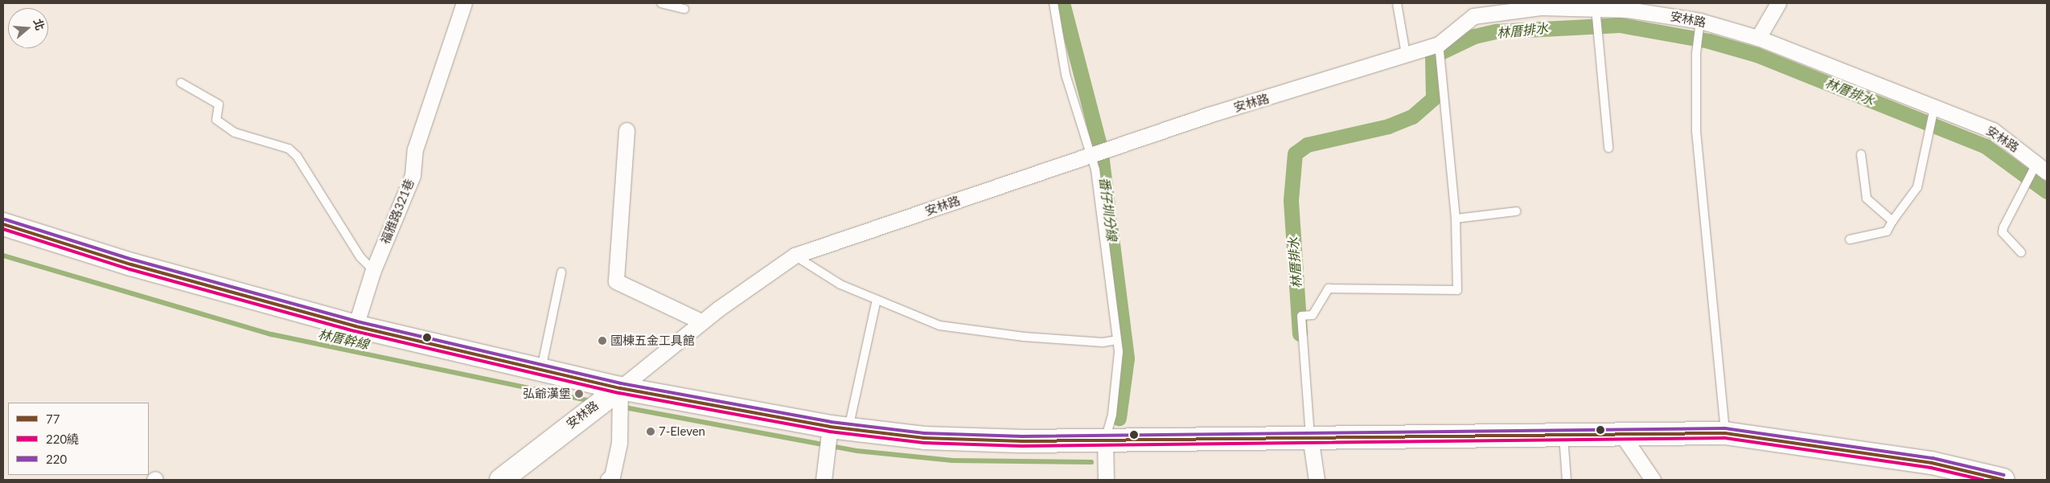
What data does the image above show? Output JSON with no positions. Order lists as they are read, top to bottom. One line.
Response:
{"streets":{"main road":["安林路"],"street":["福雅路321巷"]},"water":["林厝排水","番仔圳分線","林厝幹線"],"places":["國棟五金工具館","弘爺漢堡","7-Eleven"],"lines":["transit line 220","transit line 77","transit line 220繞"],"legend":["77","220繞","220"],"north":"right"}
